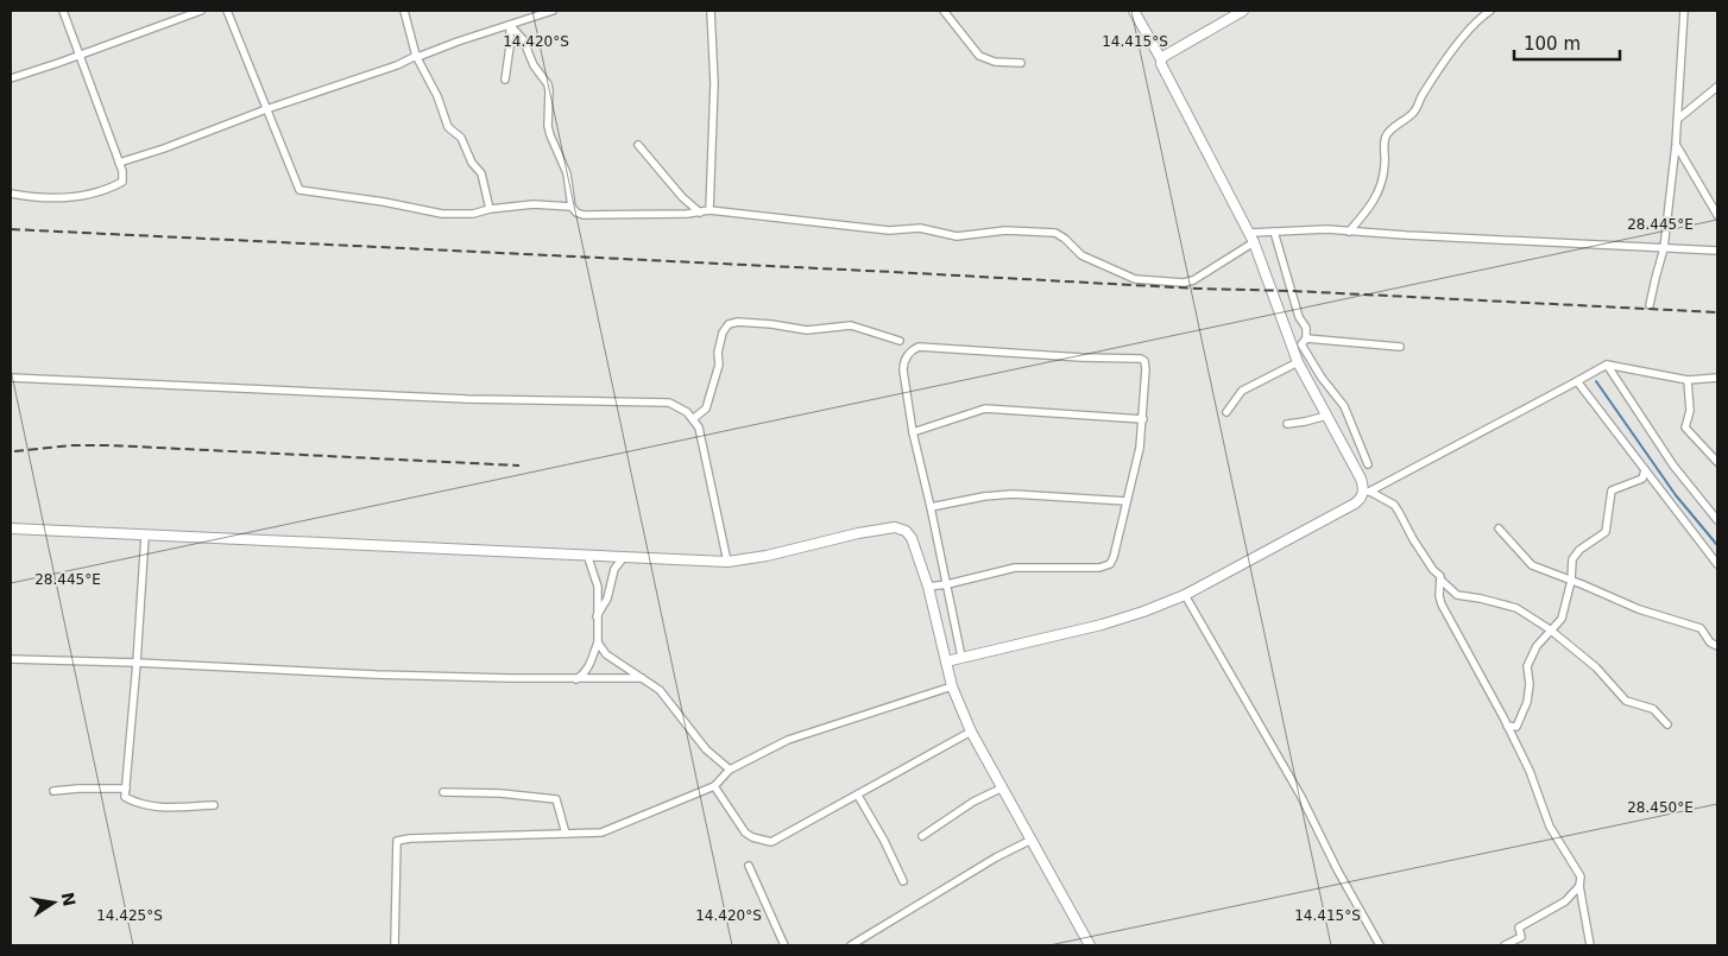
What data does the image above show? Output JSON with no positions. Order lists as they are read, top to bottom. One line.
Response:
{"scale_bar":"100 m","north":"right","coordinates":["14.420°S","14.415°S","28.445°E","28.450°E","14.425°S"]}
